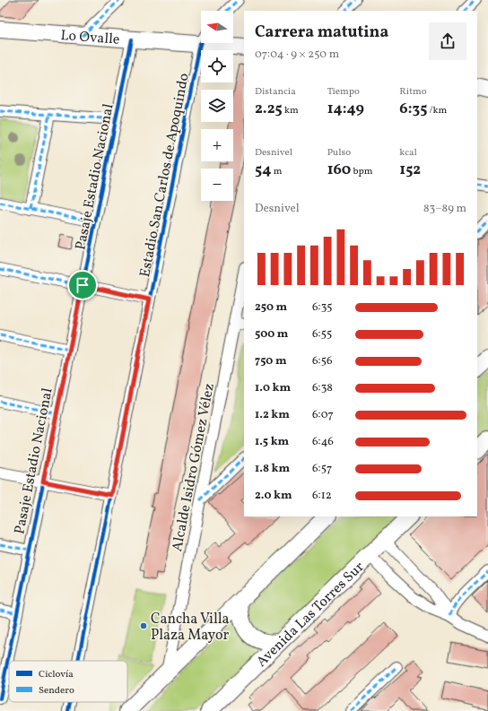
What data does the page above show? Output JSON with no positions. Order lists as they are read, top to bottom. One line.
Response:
{"streets":{"street":["Lo Ovalle","Estadio San Carlos de Apoquindo","Pasaje Estadio Nacional","Alcalde Isidro Gómez Vélez","Avenida Las Torres Sur"]},"crossings":[["Lo Ovalle","Pasaje Estadio Nacional"]],"places":["Cancha Villa Plaza Mayor"],"legend":["Ciclovía","Sendero"],"north":"left","page":{"map_buttons":["+","−"],"heading":["Carrera matutina","07:04 · 9 × 250 m"],"stats":[["Distancia","2.25 km"],["Tiempo","14:49"],["Ritmo","6:35 /km"],["Desnivel","54 m"],["Pulso","160 bpm"],["kcal","152"]],"chart":["Desnivel","83–89 m"],"list":[{"name":"250 m","note":"6:35"},{"name":"500 m","note":"6:55"},{"name":"750 m","note":"6:56"},{"name":"1.0 km","note":"6:38"},{"name":"1.2 km","note":"6:07"},{"name":"1.5 km","note":"6:46"},{"name":"1.8 km","note":"6:57"},{"name":"2.0 km","note":"6:12"}]}}
